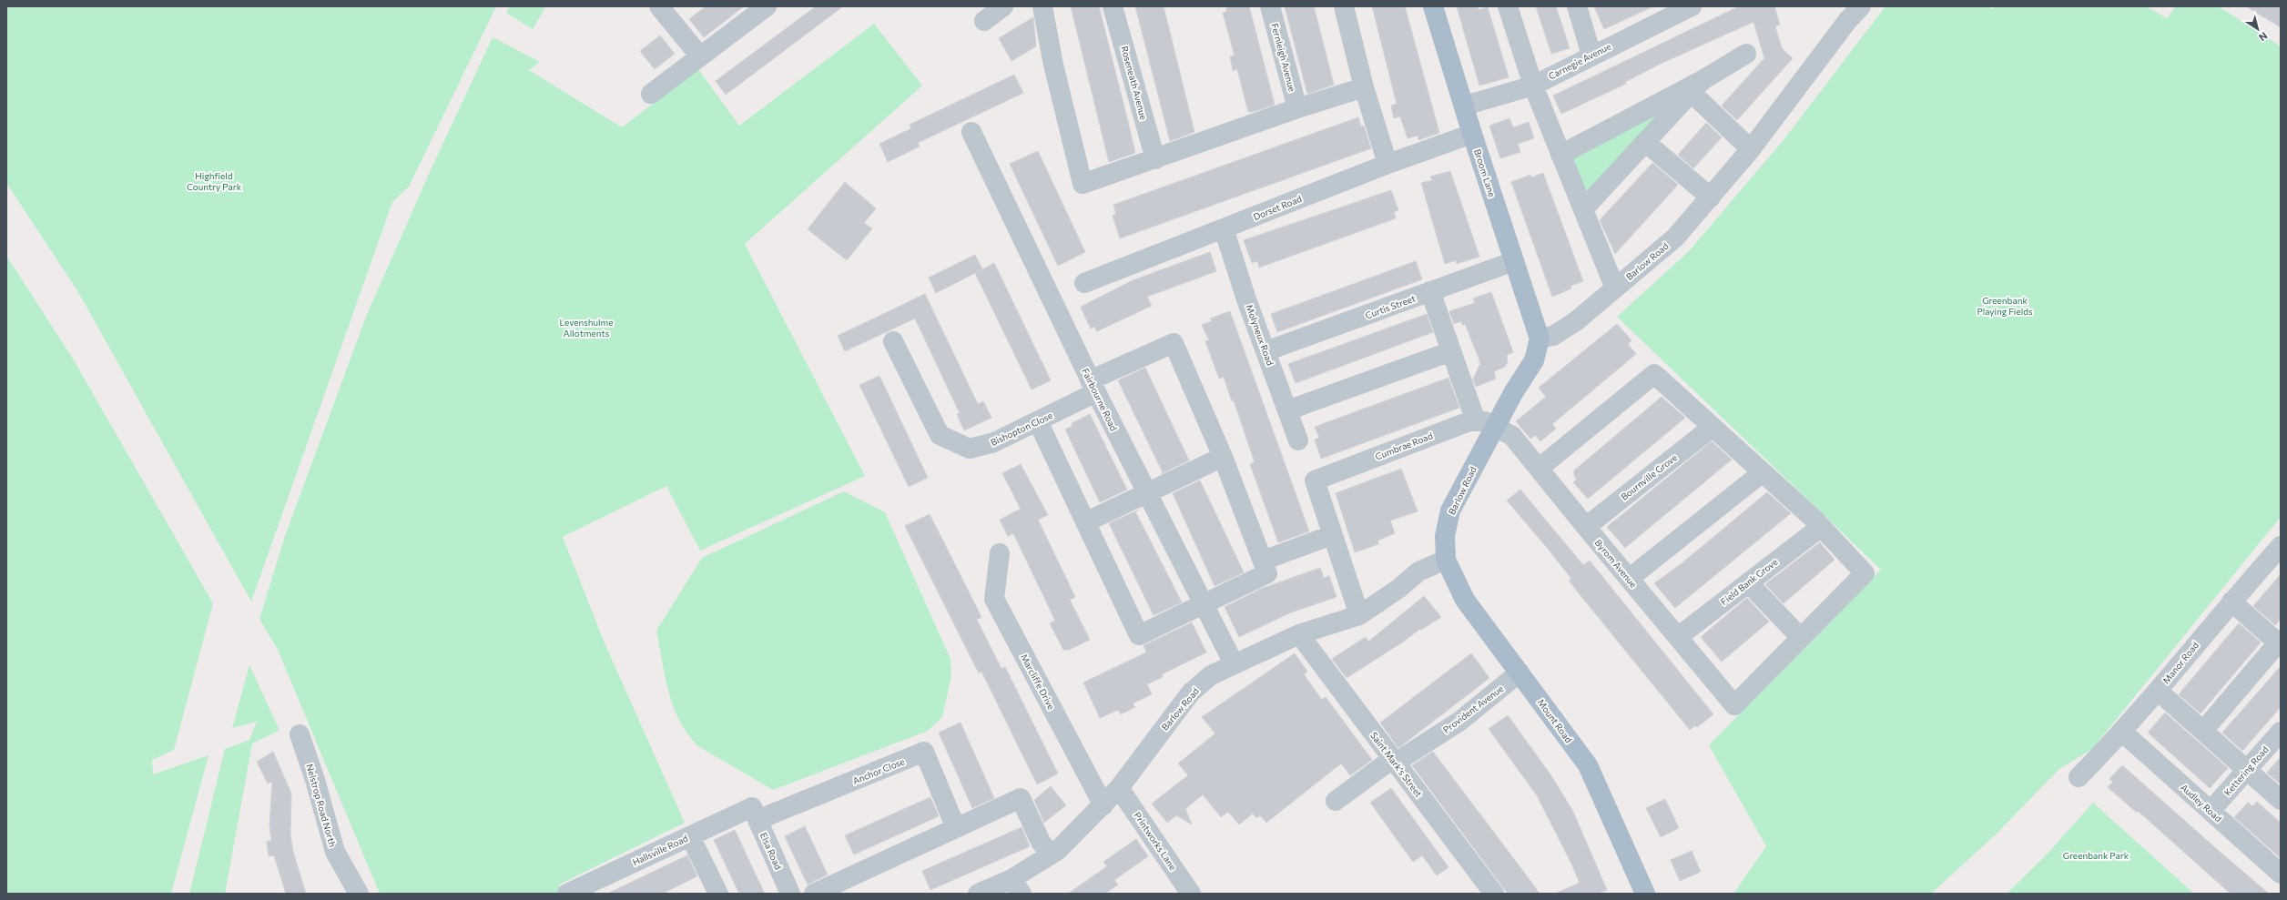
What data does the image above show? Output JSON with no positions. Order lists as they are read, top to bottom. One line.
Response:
{"streets":{"main road":["Broom Lane","Barlow Road","Mount Road"],"street":["Fernleigh Avenue","Carnegie Avenue","Roseneath Avenue","Dorset Road","Curtis Street","Molyneux Road","Fairbourne Road","Bishopton Close","Cumbrae Road","Bournville Grove","Byrom Avenue","Field Bank Grove","Manor Road","Marcliffe Drive","Provident Avenue","Saint Mark's Street","Anchor Close","Kettering Road","Audley Road","Nelstrop Road North","Printworks Lane","Hallsville Road","Elsa Road"]},"crossings":[["Carnegie Avenue","Broom Lane"],["Broom Lane","Dorset Road"],["Broom Lane","Barlow Road"],["Broom Lane","Curtis Street"],["Dorset Road","Molyneux Road"],["Barlow Road","Fairbourne Road"],["Barlow Road","Cumbrae Road"],["Barlow Road","Byrom Avenue"],["Barlow Road","Marcliffe Drive"],["Barlow Road","Mount Road"],["Barlow Road","Saint Mark's Street"],["Barlow Road","Printworks Lane"],["Curtis Street","Molyneux Road"],["Fairbourne Road","Bishopton Close"],["Cumbrae Road","Byrom Avenue"],["Bournville Grove","Byrom Avenue"],["Byrom Avenue","Field Bank Grove"],["Manor Road","Audley Road"],["Provident Avenue","Mount Road"],["Provident Avenue","Saint Mark's Street"],["Anchor Close","Hallsville Road"],["Anchor Close","Elsa Road"],["Kettering Road","Audley Road"],["Hallsville Road","Elsa Road"]],"parks":["Highfield Country Park","Greenbank Playing Fields","Levenshulme Allotments","Greenbank Park"],"north":"bottom right"}
